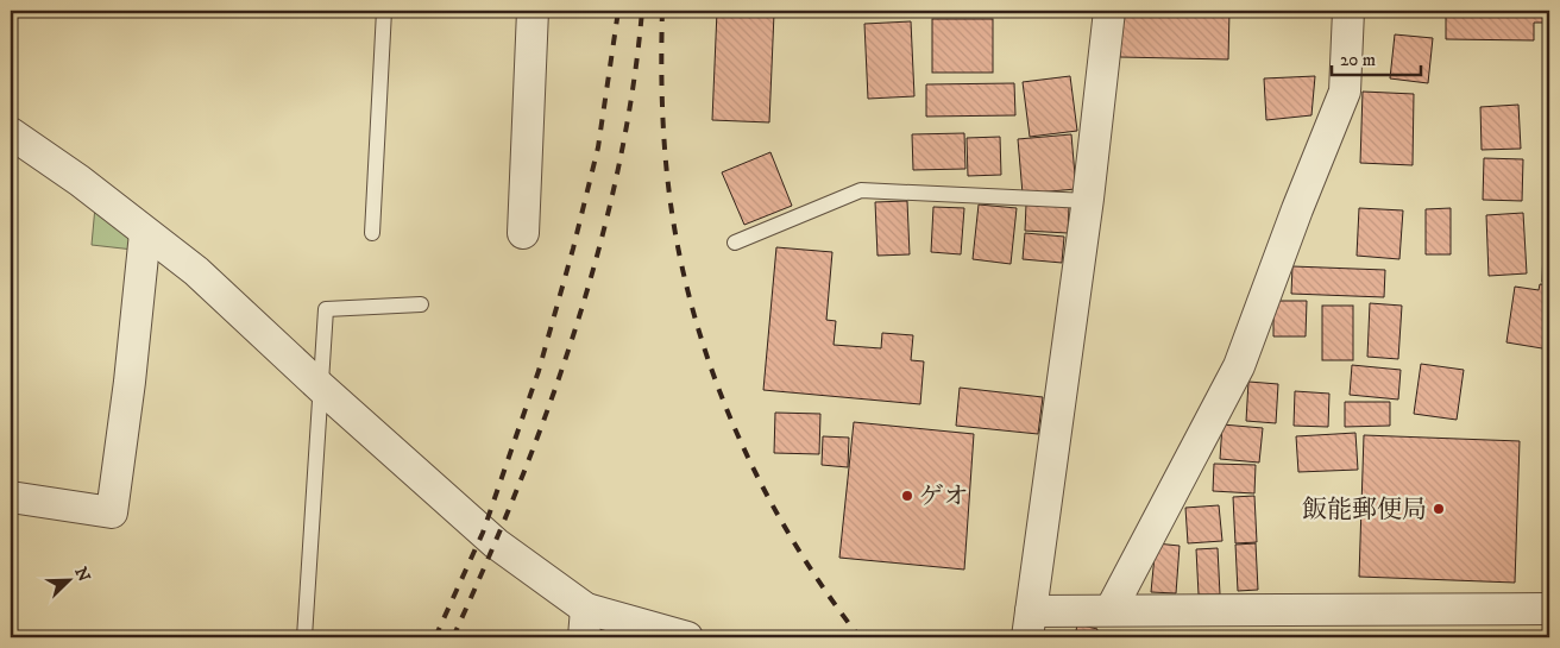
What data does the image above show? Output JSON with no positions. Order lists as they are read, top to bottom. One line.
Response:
{"places":["ゲオ","飯能郵便局"],"scale_bar":"20 m","north":"top right"}
